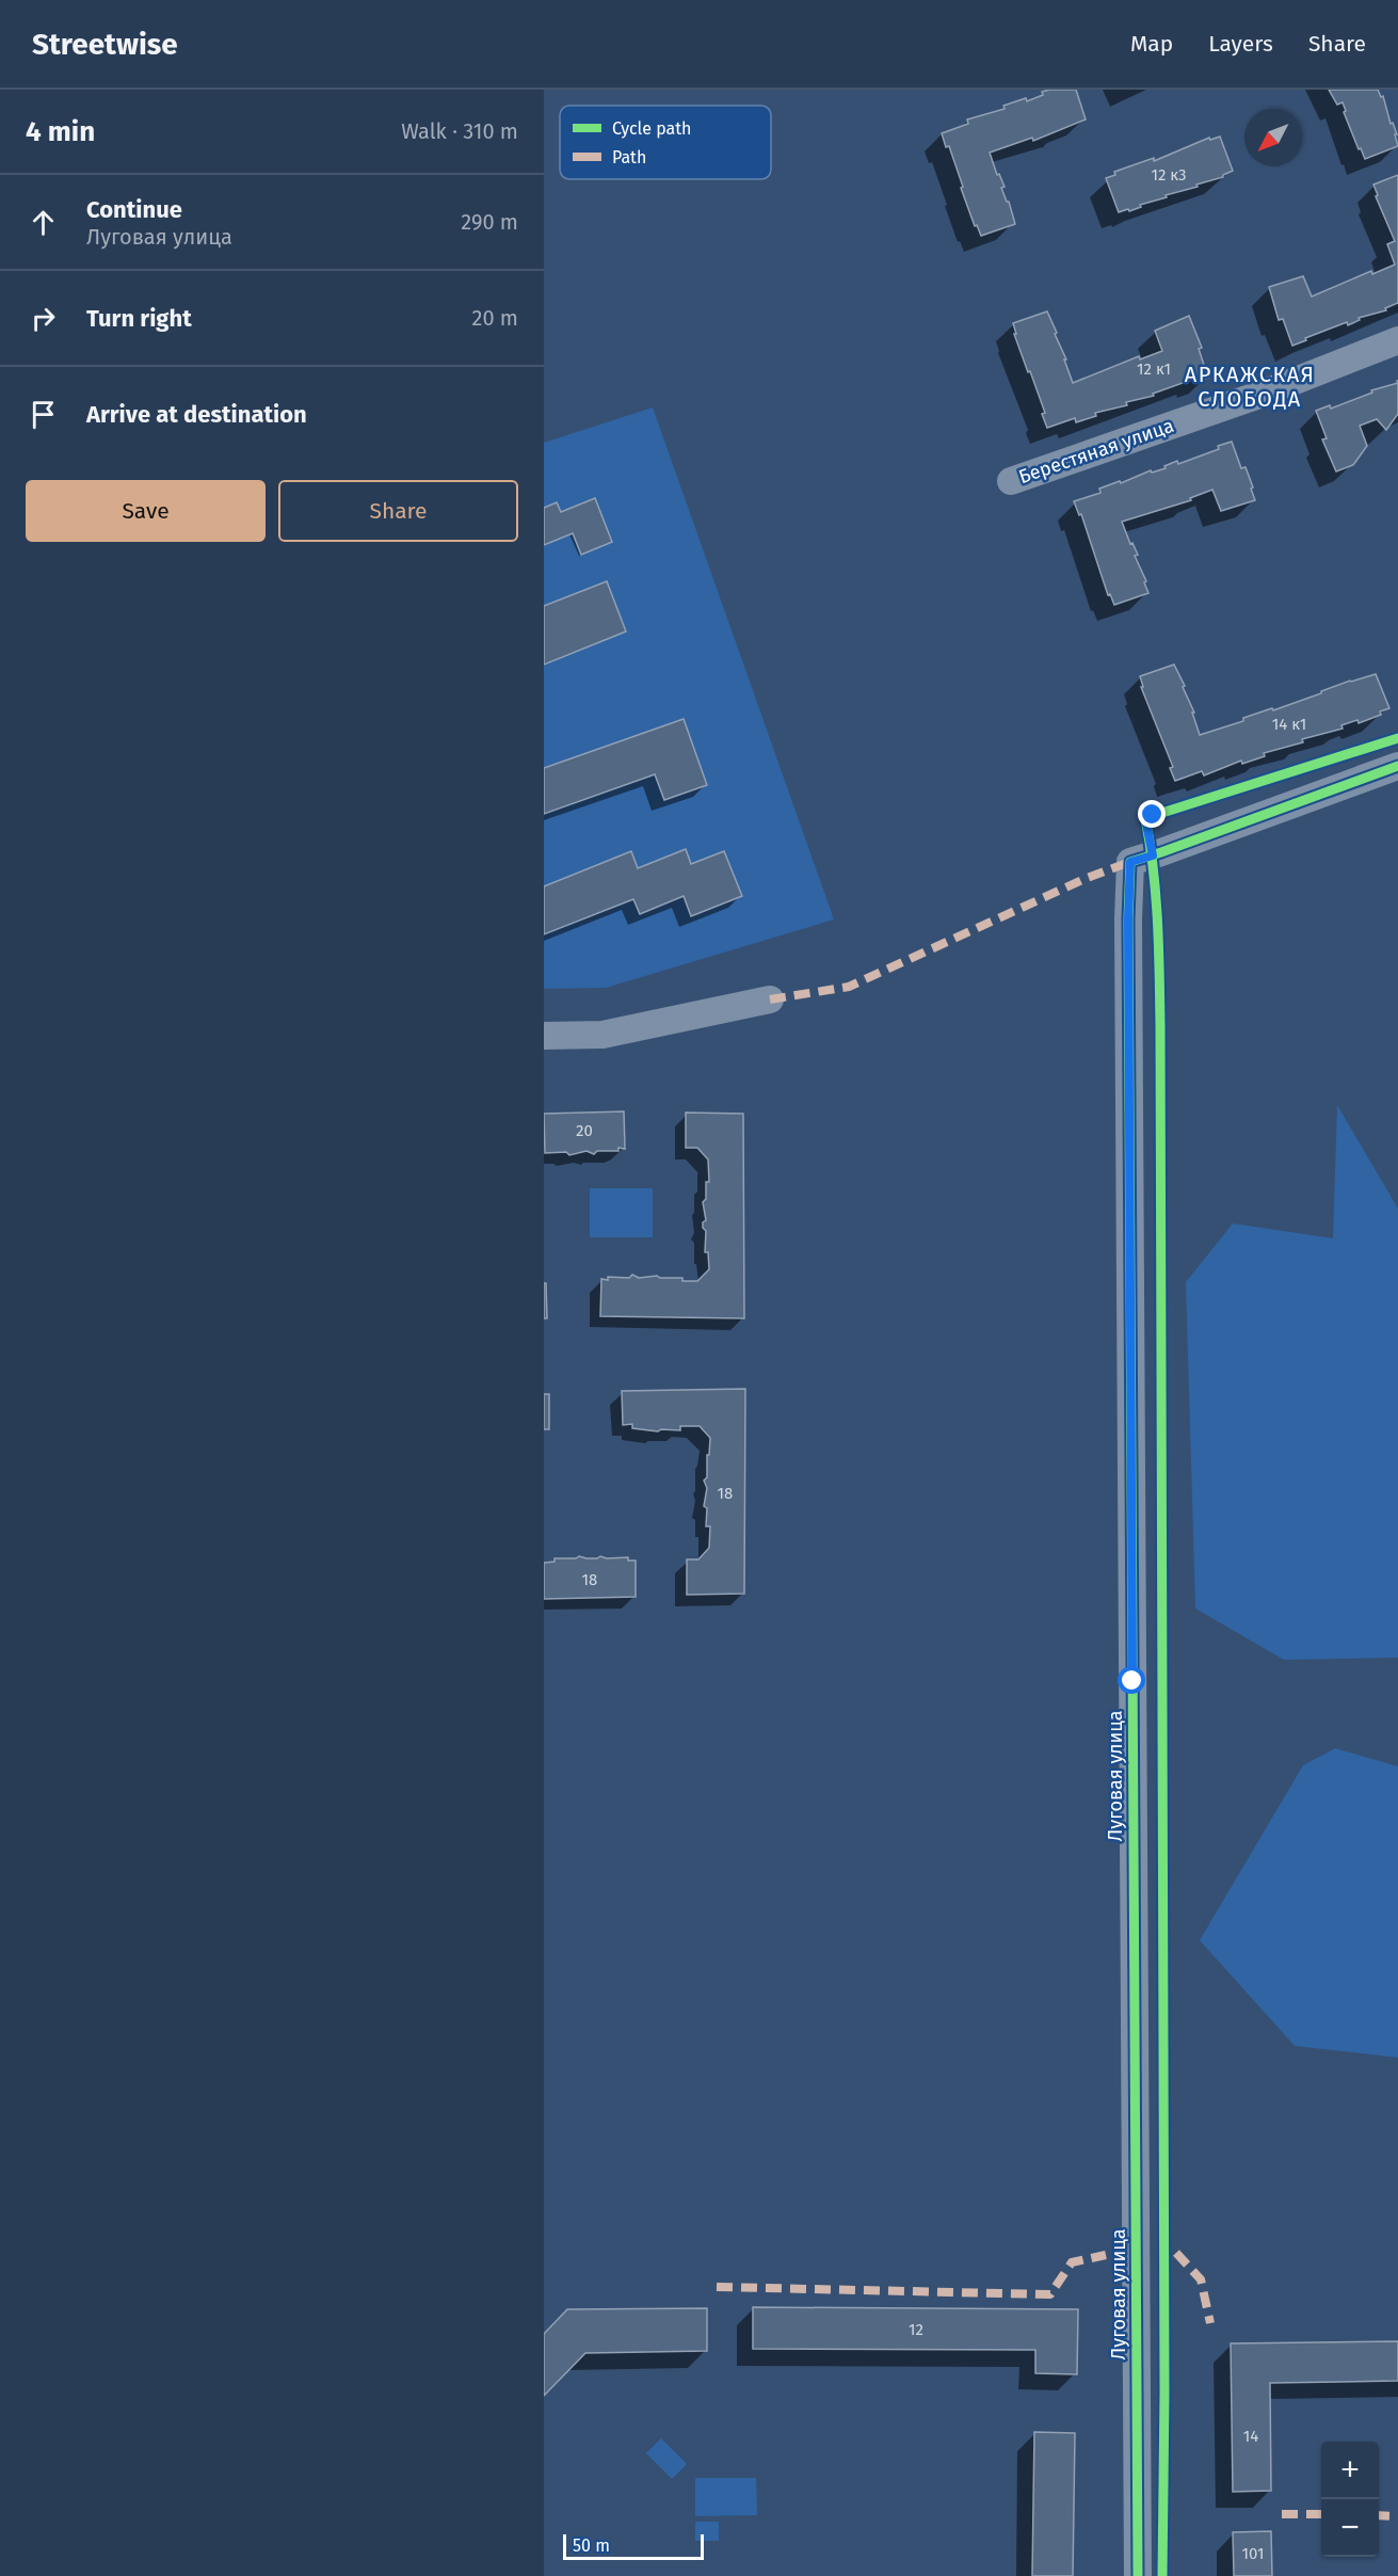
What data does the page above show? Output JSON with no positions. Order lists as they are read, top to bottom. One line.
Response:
{"streets":{"street":["Берестяная улица","Луговая улица"]},"districts":["АРКАЖСКАЯ СЛОБОДА"],"house_numbers":["12 к3","12 к1","14 к1","20","18","18","12","14","101"],"legend":["Cycle path","Path"],"scale_bar":"50 m","north":"bottom left","page":{"header":"Streetwise","nav":["Map","Layers","Share"],"heading":["4 min","Walk · 310 m"],"list":[["Continue","Луговая улица","290 m"],["Turn right","20 m"],"Arrive at destination"],"buttons":["Save","Share"],"map_buttons":["+","−"],"scale":"50 m"}}
